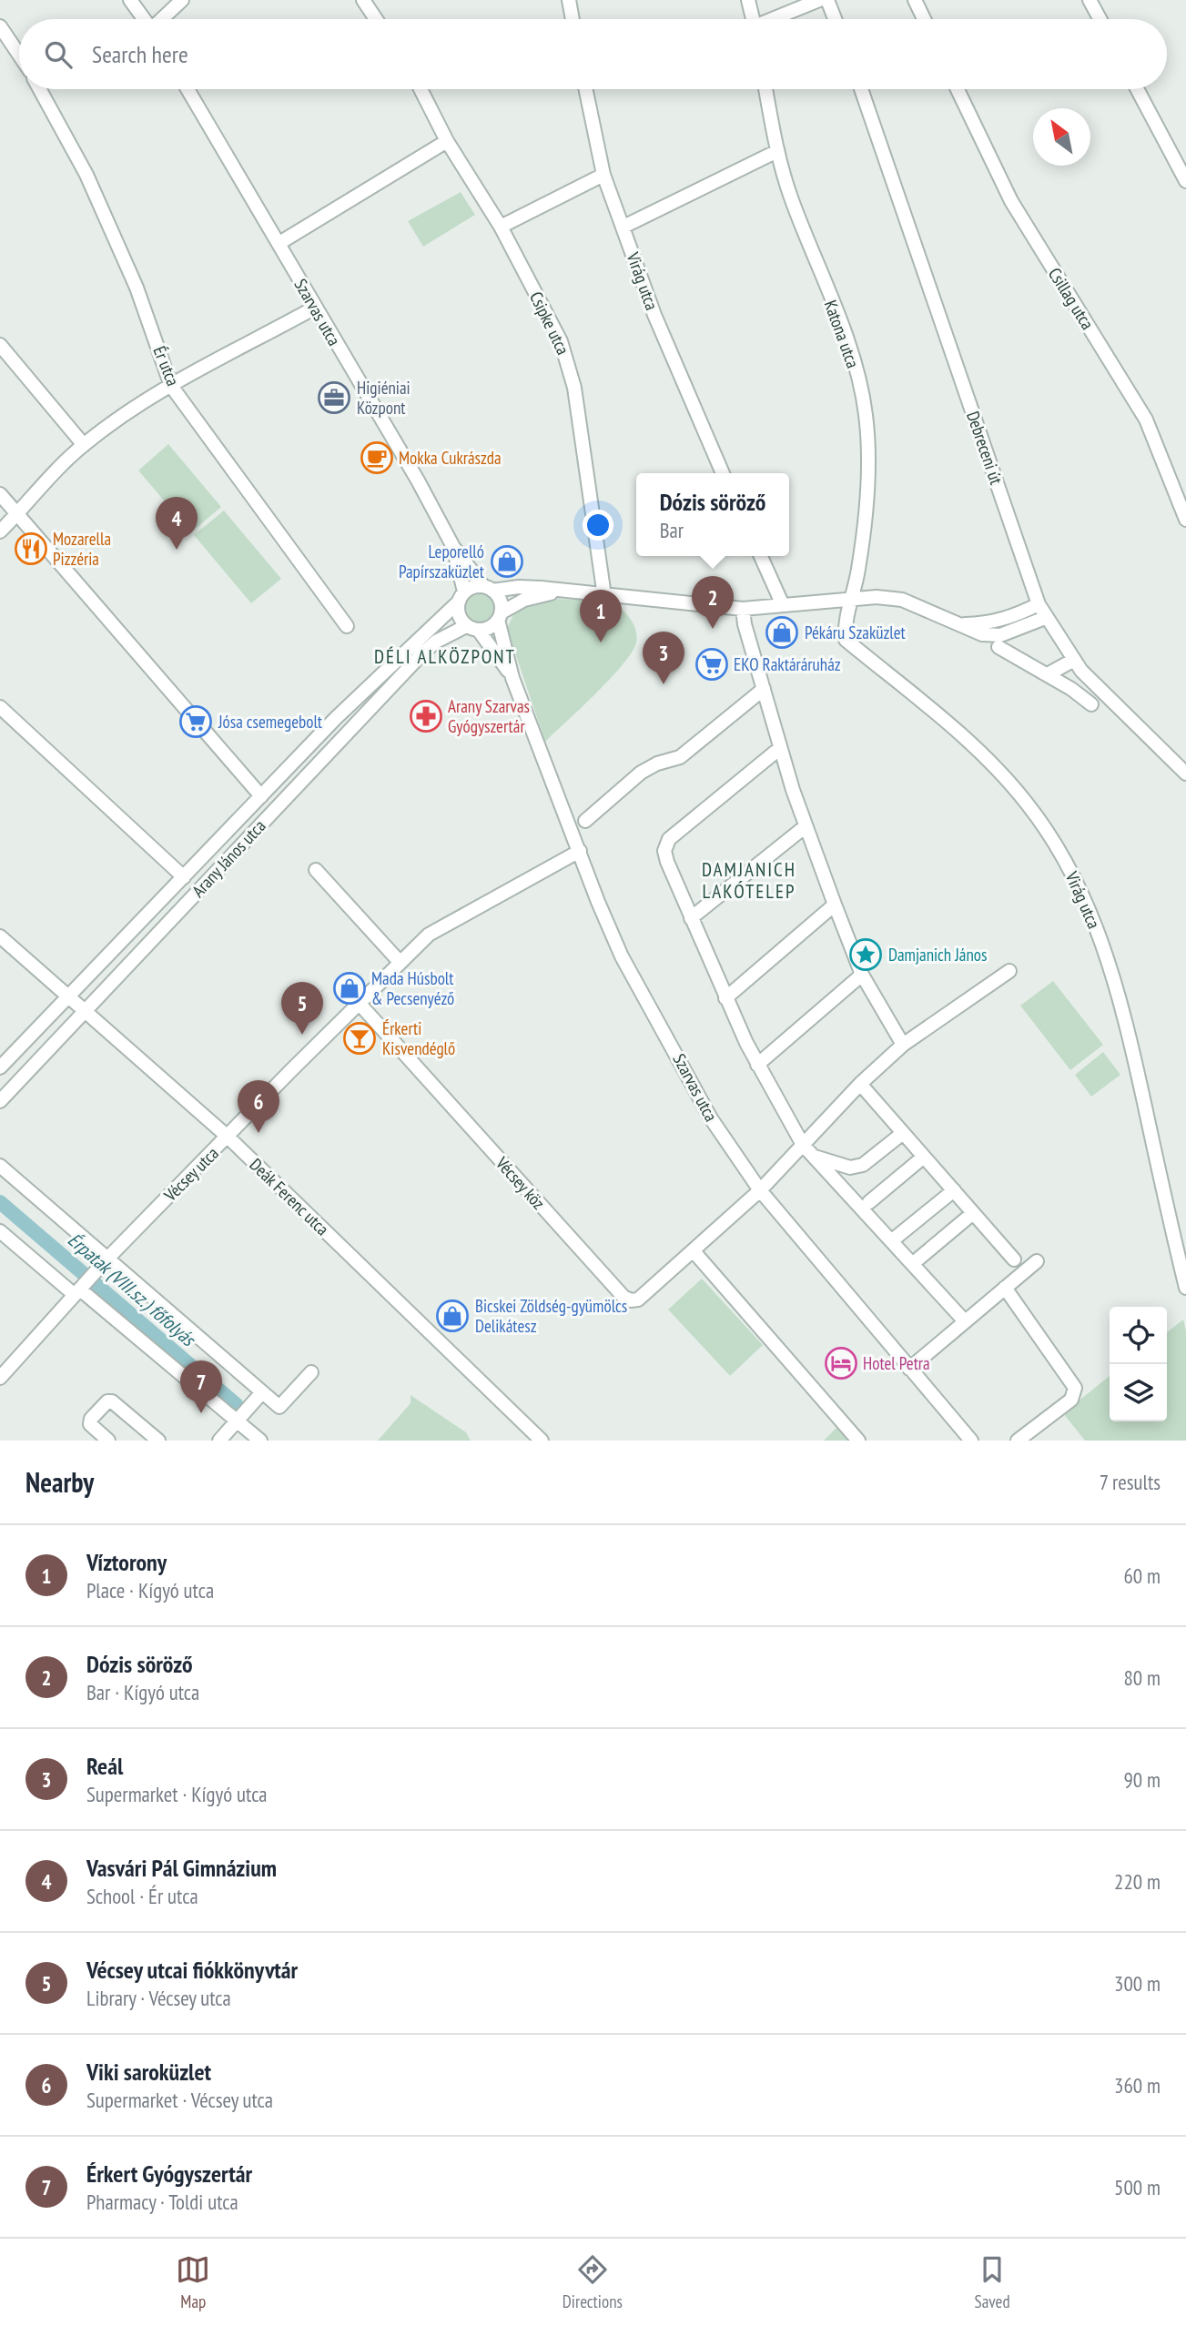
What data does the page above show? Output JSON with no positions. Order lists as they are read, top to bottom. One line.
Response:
{"streets":{"street":["Virág utca","Csillag utca","Szarvas utca","Csipke utca","Katona utca","Ér utca","Debreceni út","Arany János utca","Vécsey utca","Vécsey köz","Deák Ferenc utca"]},"crossings":[["Virág utca","Katona utca"],["Szarvas utca","Arany János utca"],["Szarvas utca","Vécsey utca"],["Szarvas utca","Vécsey köz"],["Arany János utca","Deák Ferenc utca"],["Vécsey utca","Vécsey köz"],["Vécsey utca","Deák Ferenc utca"]],"districts":["DÉLI ALKÖZPONT","DAMJANICH LAKÓTELEP"],"water":["Érpatak (VIII.sz.) főfolyás"],"places":{"office":["Higiéniai Központ"],"cafe":["Mokka Cukrászda"],"restaurant":["Mozarella Pizzéria"],"shop":["Leporelló Papírszaküzlet","Pékáru Szaküzlet","Mada Húsbolt & Pecsenyéző","Bicskei Zöldség-gyümölcs Delikátesz"],"supermarket":["EKO Raktáráruház","Jósa csemegebolt"],"pharmacy":["Arany Szarvas Gyógyszertár"],"place":["Damjanich János"],"bar":["Érkerti Kisvendéglő"],"hotel":["Hotel Petra"]},"north":"top left","page":{"search":"Search here","popup":["Dózis söröző","Bar"],"pins":["4","2","1","3","5","6","7"],"heading":["Nearby","7 results"],"list":[{"mark":"1","name":"Víztorony","note":"Place · Kígyó utca","value":"60 m"},{"mark":"2","name":"Dózis söröző","note":"Bar · Kígyó utca","value":"80 m"},{"mark":"3","name":"Reál","note":"Supermarket · Kígyó utca","value":"90 m"},{"mark":"4","name":"Vasvári Pál Gimnázium","note":"School · Ér utca","value":"220 m"},{"mark":"5","name":"Vécsey utcai fiókkönyvtár","note":"Library · Vécsey utca","value":"300 m"},{"mark":"6","name":"Viki saroküzlet","note":"Supermarket · Vécsey utca","value":"360 m"},{"mark":"7","name":"Érkert Gyógyszertár","note":"Pharmacy · Toldi utca","value":"500 m"}],"nav":["Map","Directions","Saved"]}}
